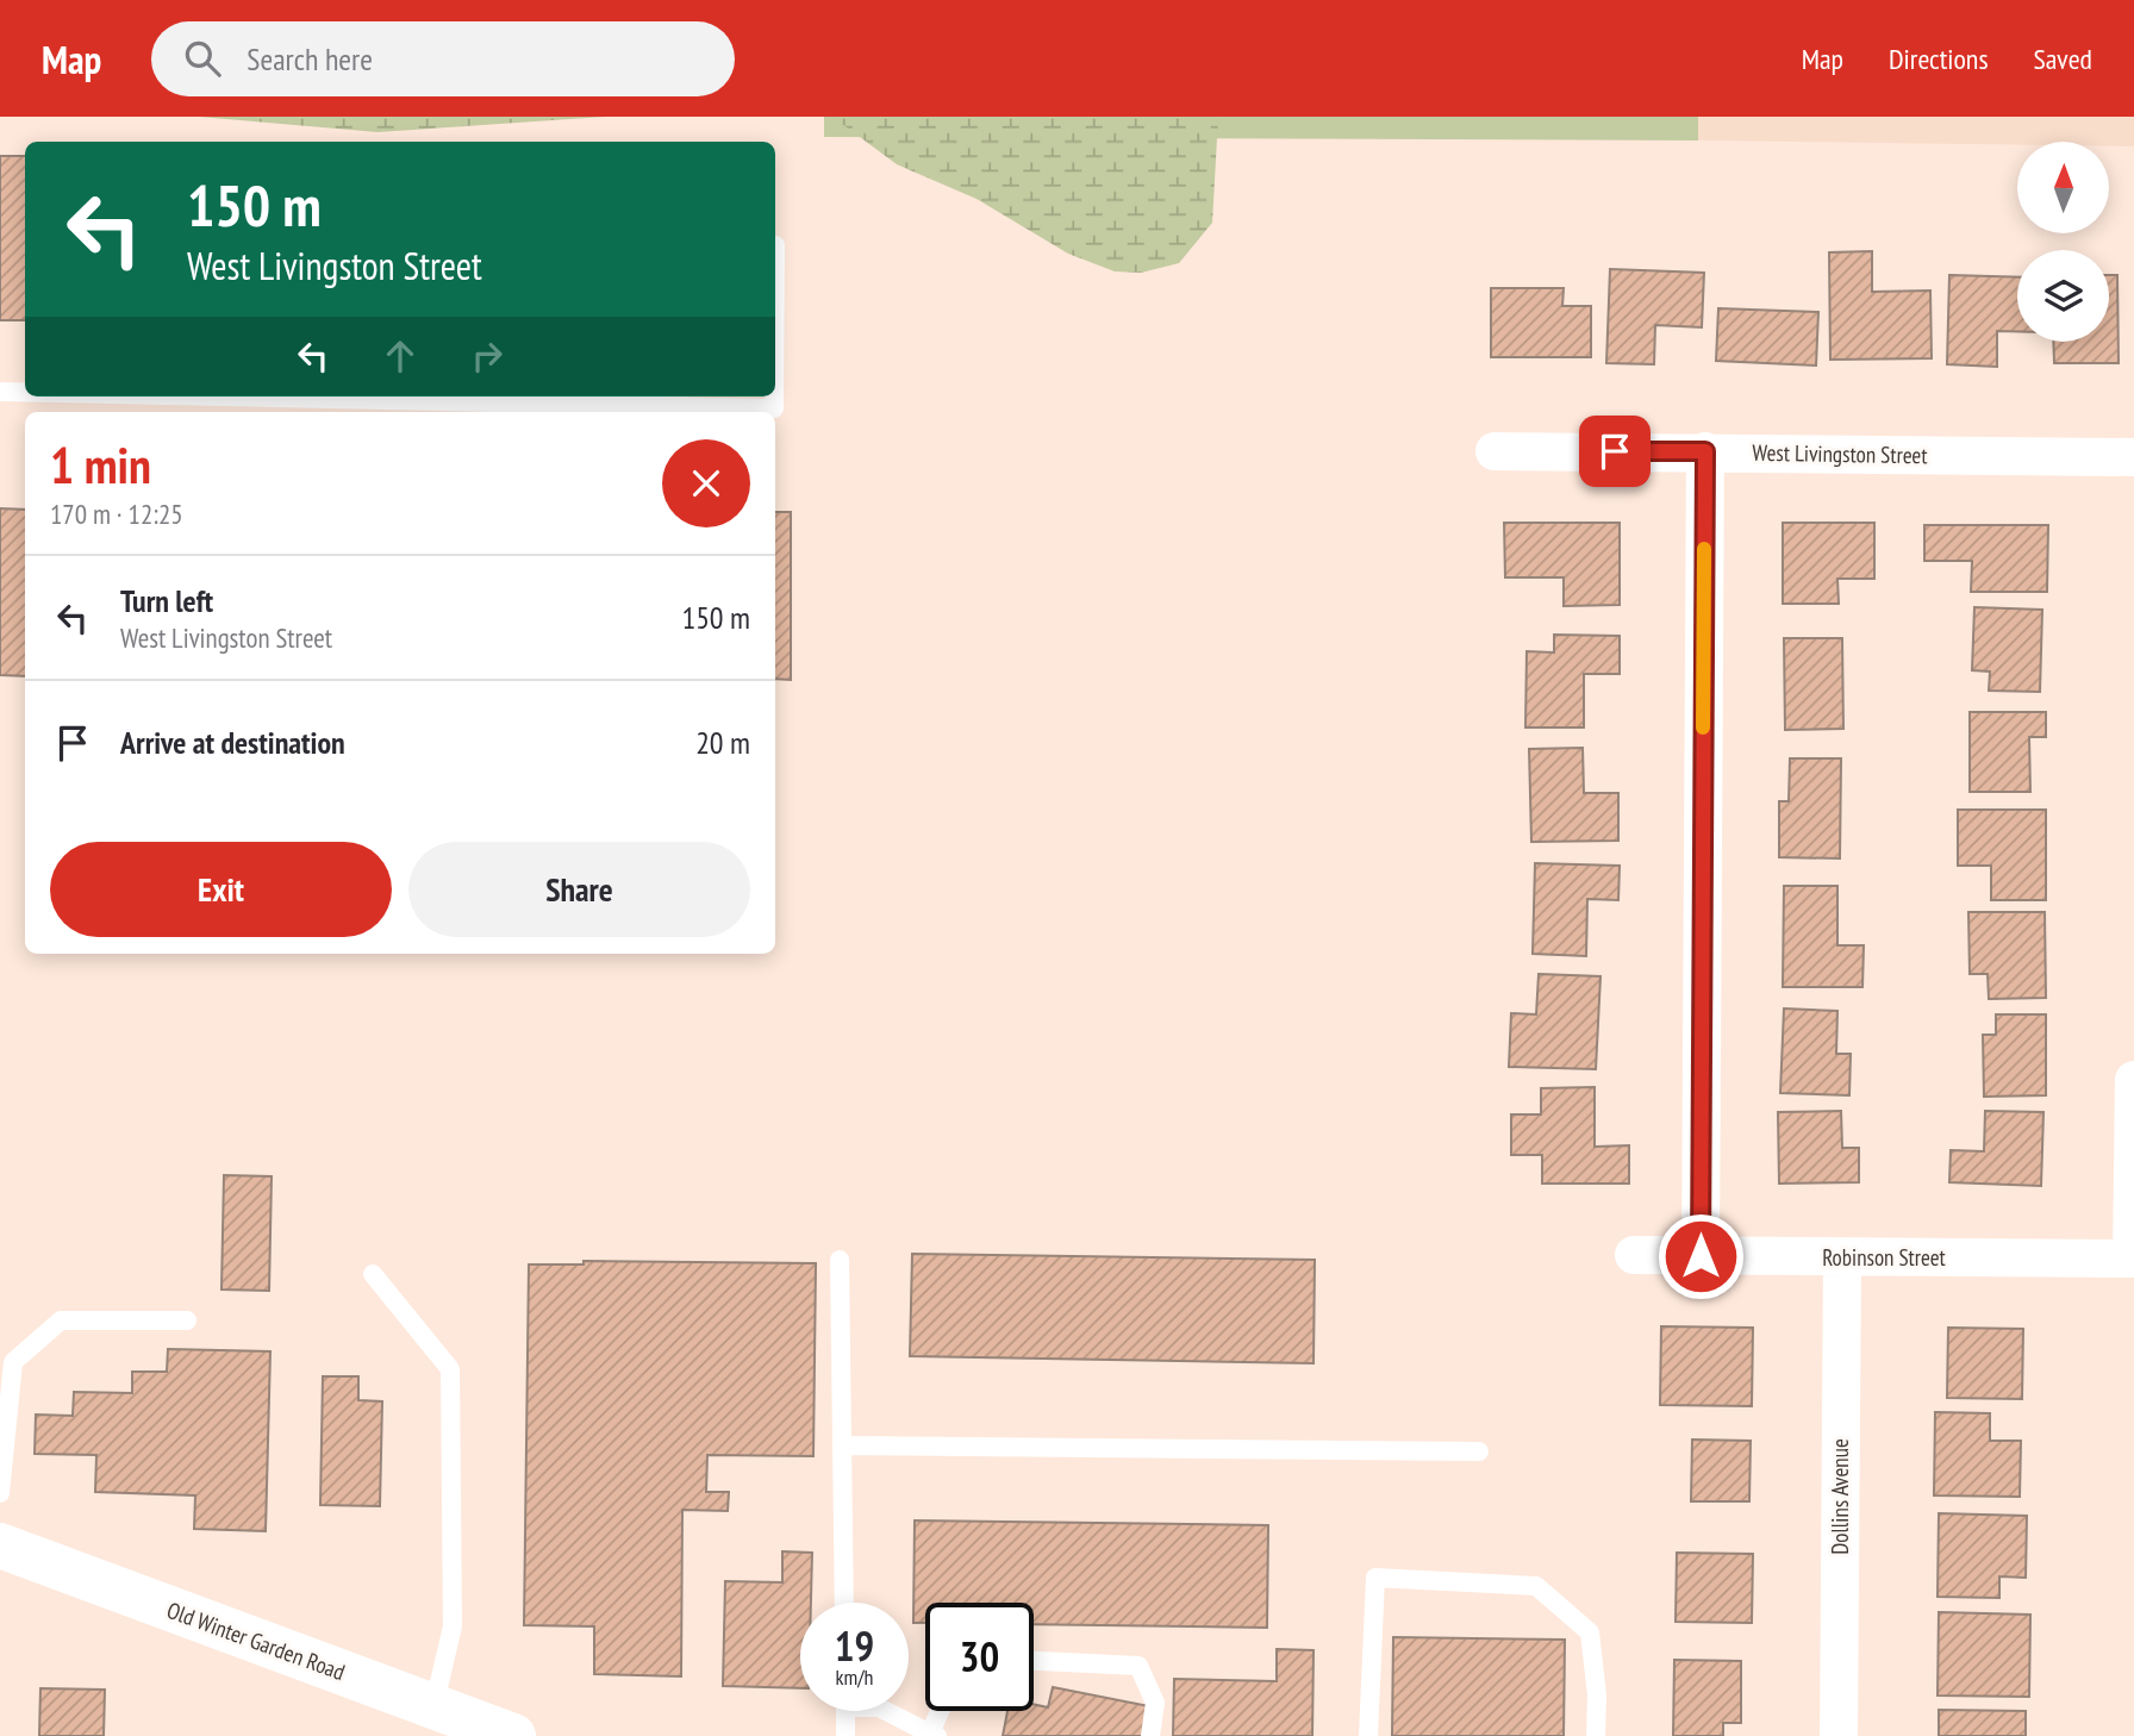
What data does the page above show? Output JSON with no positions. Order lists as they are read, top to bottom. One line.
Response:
{"streets":{"main road":["Old Winter Garden Road"],"street":["West Livingston Street","Robinson Street","Dollins Avenue"]},"crossings":[["Robinson Street","Dollins Avenue"]],"north":"top","page":{"header":"Map","search":"Search here","nav":["Map","Directions","Saved"],"turn":["150 m","West Livingston Street"],"heading":["1 min","170 m · 12:25"],"list":[{"name":"Turn left","note":"West Livingston Street","value":"150 m"},{"name":"Arrive at destination","value":"20 m"}],"buttons":["Exit","Share"],"speed":"19 km/h","limit":"30"}}
